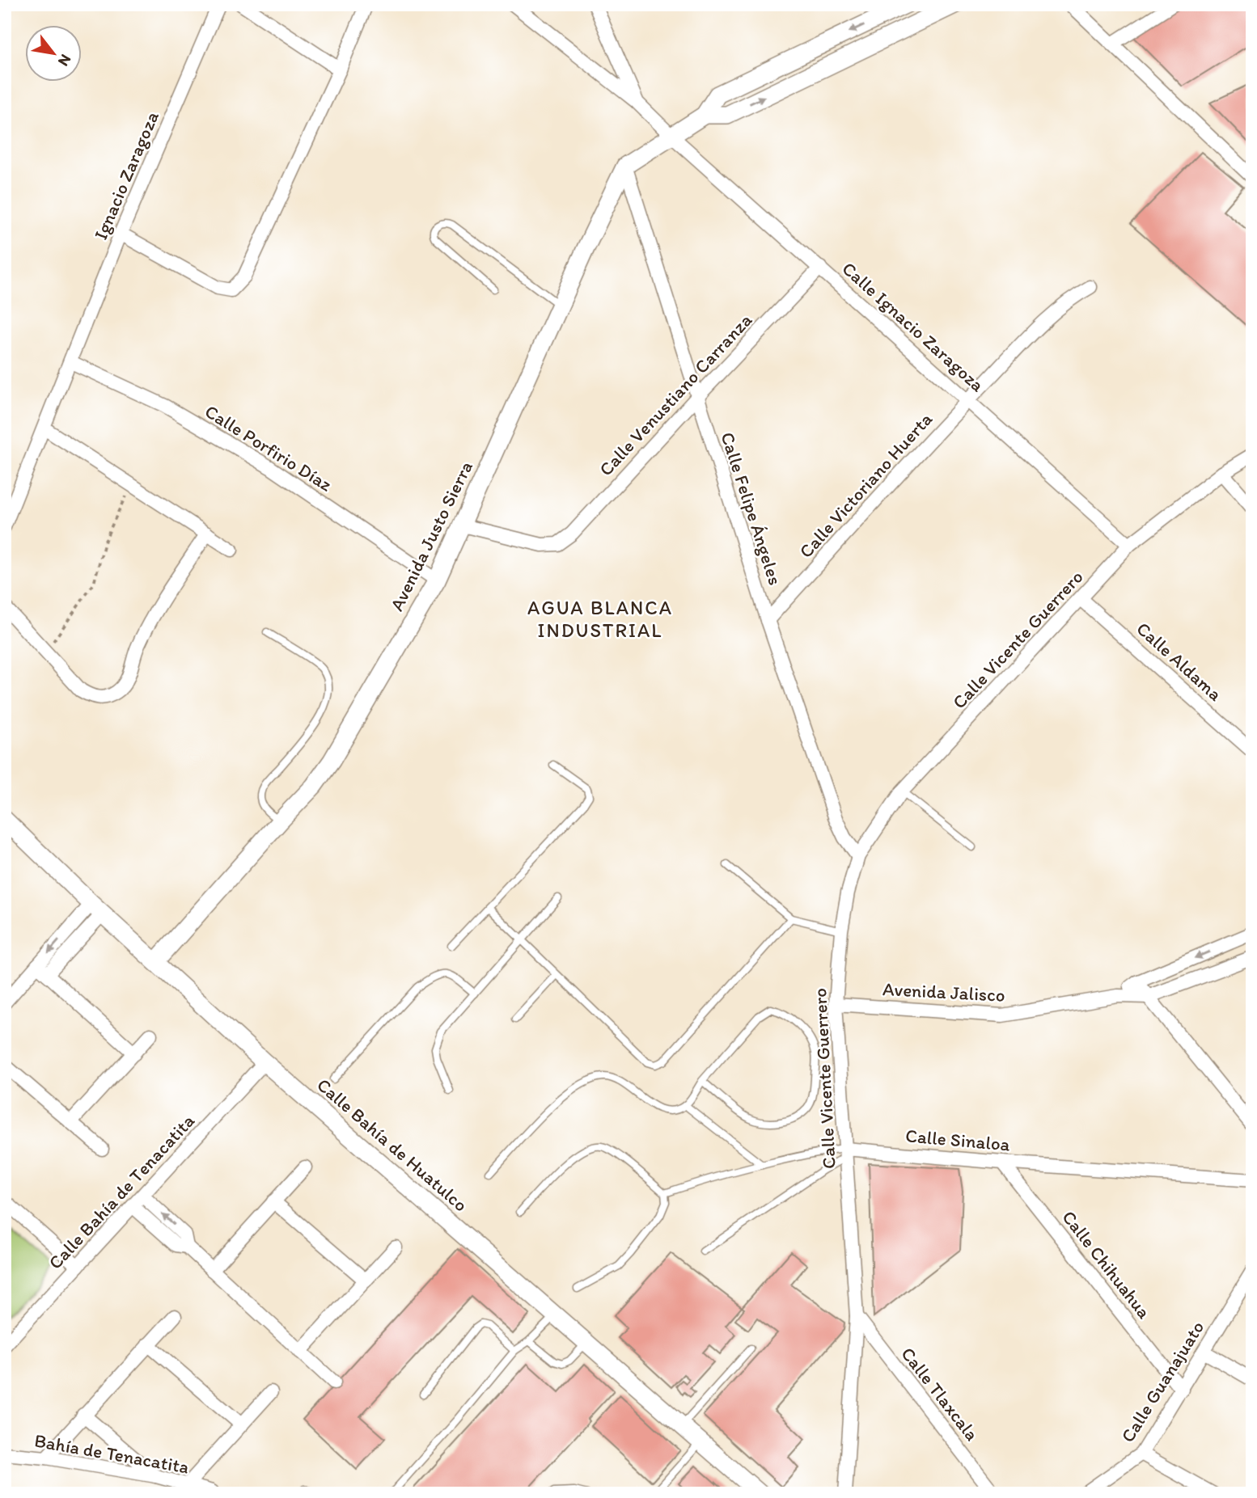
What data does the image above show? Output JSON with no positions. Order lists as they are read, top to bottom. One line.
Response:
{"streets":{"street":["Ignacio Zaragoza","Calle Ignacio Zaragoza","Calle Venustiano Carranza","Calle Porfirio Díaz","Calle Victoriano Huerta","Calle Felipe Ángeles","Avenida Justo Sierra","Calle Vicente Guerrero","Calle Aldama","Avenida Jalisco","Calle Sinaloa","Calle Bahía de Huatulco","Calle Bahía de Tenacatita","Calle Chihuahua","Calle Guanajuato","Calle Tlaxcala","Bahía de Tenacatita"]},"crossings":[["Ignacio Zaragoza","Calle Porfirio Díaz"],["Calle Ignacio Zaragoza","Calle Venustiano Carranza"],["Calle Ignacio Zaragoza","Calle Victoriano Huerta"],["Calle Ignacio Zaragoza","Calle Vicente Guerrero"],["Calle Venustiano Carranza","Calle Felipe Ángeles"],["Calle Venustiano Carranza","Avenida Justo Sierra"],["Calle Porfirio Díaz","Avenida Justo Sierra"],["Calle Victoriano Huerta","Calle Felipe Ángeles"],["Calle Felipe Ángeles","Avenida Justo Sierra"],["Calle Felipe Ángeles","Calle Vicente Guerrero"],["Avenida Justo Sierra","Calle Bahía de Huatulco"],["Calle Vicente Guerrero","Calle Aldama"],["Calle Vicente Guerrero","Avenida Jalisco"],["Calle Vicente Guerrero","Calle Sinaloa"],["Calle Vicente Guerrero","Calle Tlaxcala"],["Calle Sinaloa","Calle Chihuahua"],["Calle Bahía de Huatulco","Calle Bahía de Tenacatita"],["Calle Chihuahua","Calle Guanajuato"]],"districts":["AGUA BLANCA INDUSTRIAL"],"north":"bottom right"}
